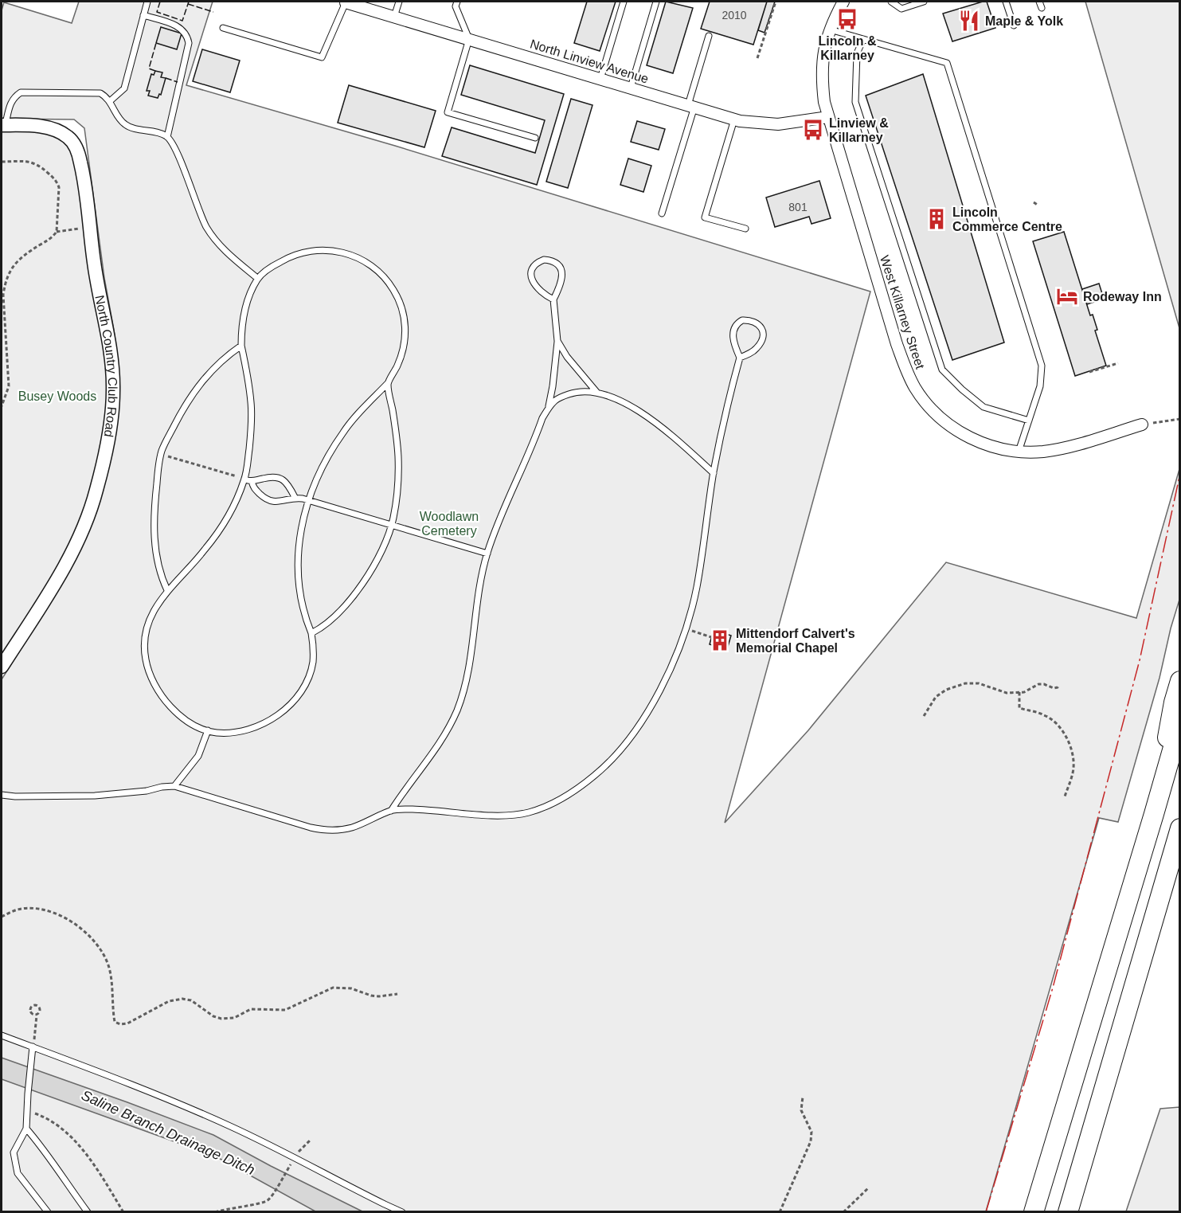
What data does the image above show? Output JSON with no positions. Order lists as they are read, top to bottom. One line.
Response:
{"streets":{"street":["North Linview Avenue","West Killarney Street","North Country Club Road"]},"crossings":[["North Linview Avenue","West Killarney Street"]],"water":["Saline Branch Drainage Ditch"],"parks":["Busey Woods","Woodlawn Cemetery"],"places":{"bus stop":["Lincoln & Killarney","Linview & Killarney"],"restaurant":["Maple & Yolk"],"building":["Lincoln Commerce Centre","Mittendorf Calvert's Memorial Chapel"],"hotel":["Rodeway Inn"]},"house_numbers":["2010","801"]}
